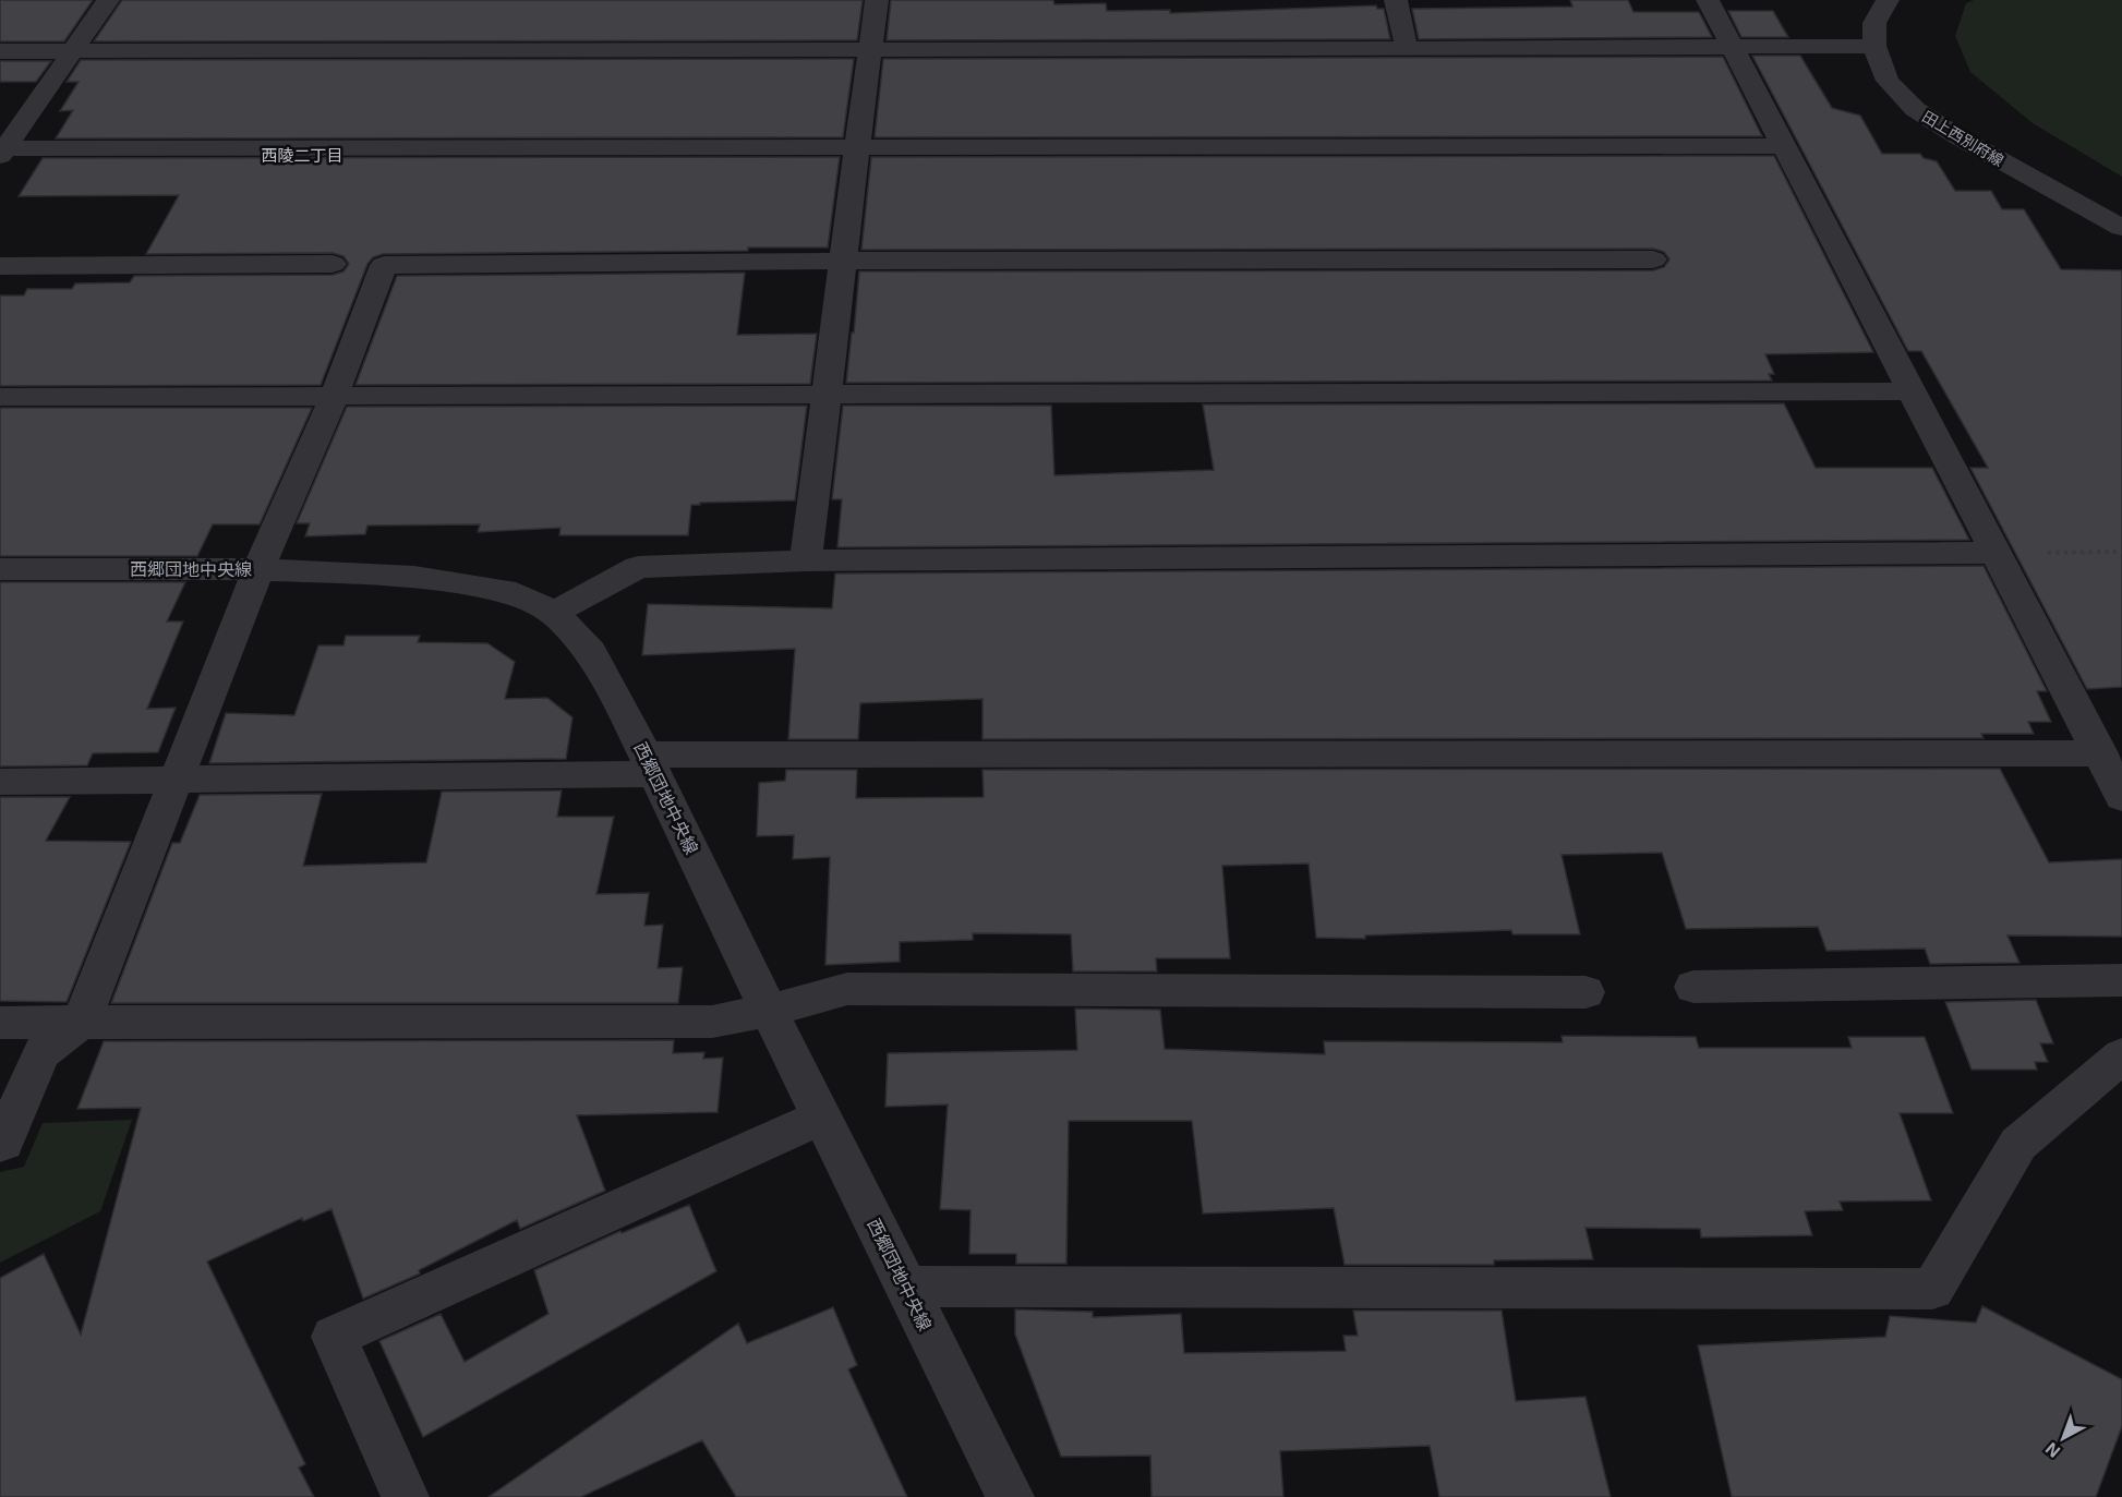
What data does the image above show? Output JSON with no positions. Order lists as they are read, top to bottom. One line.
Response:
{"streets":{"street":["田上西別府線","西郷団地中央線"]},"districts":["西陵二丁目"],"north":"bottom left"}
